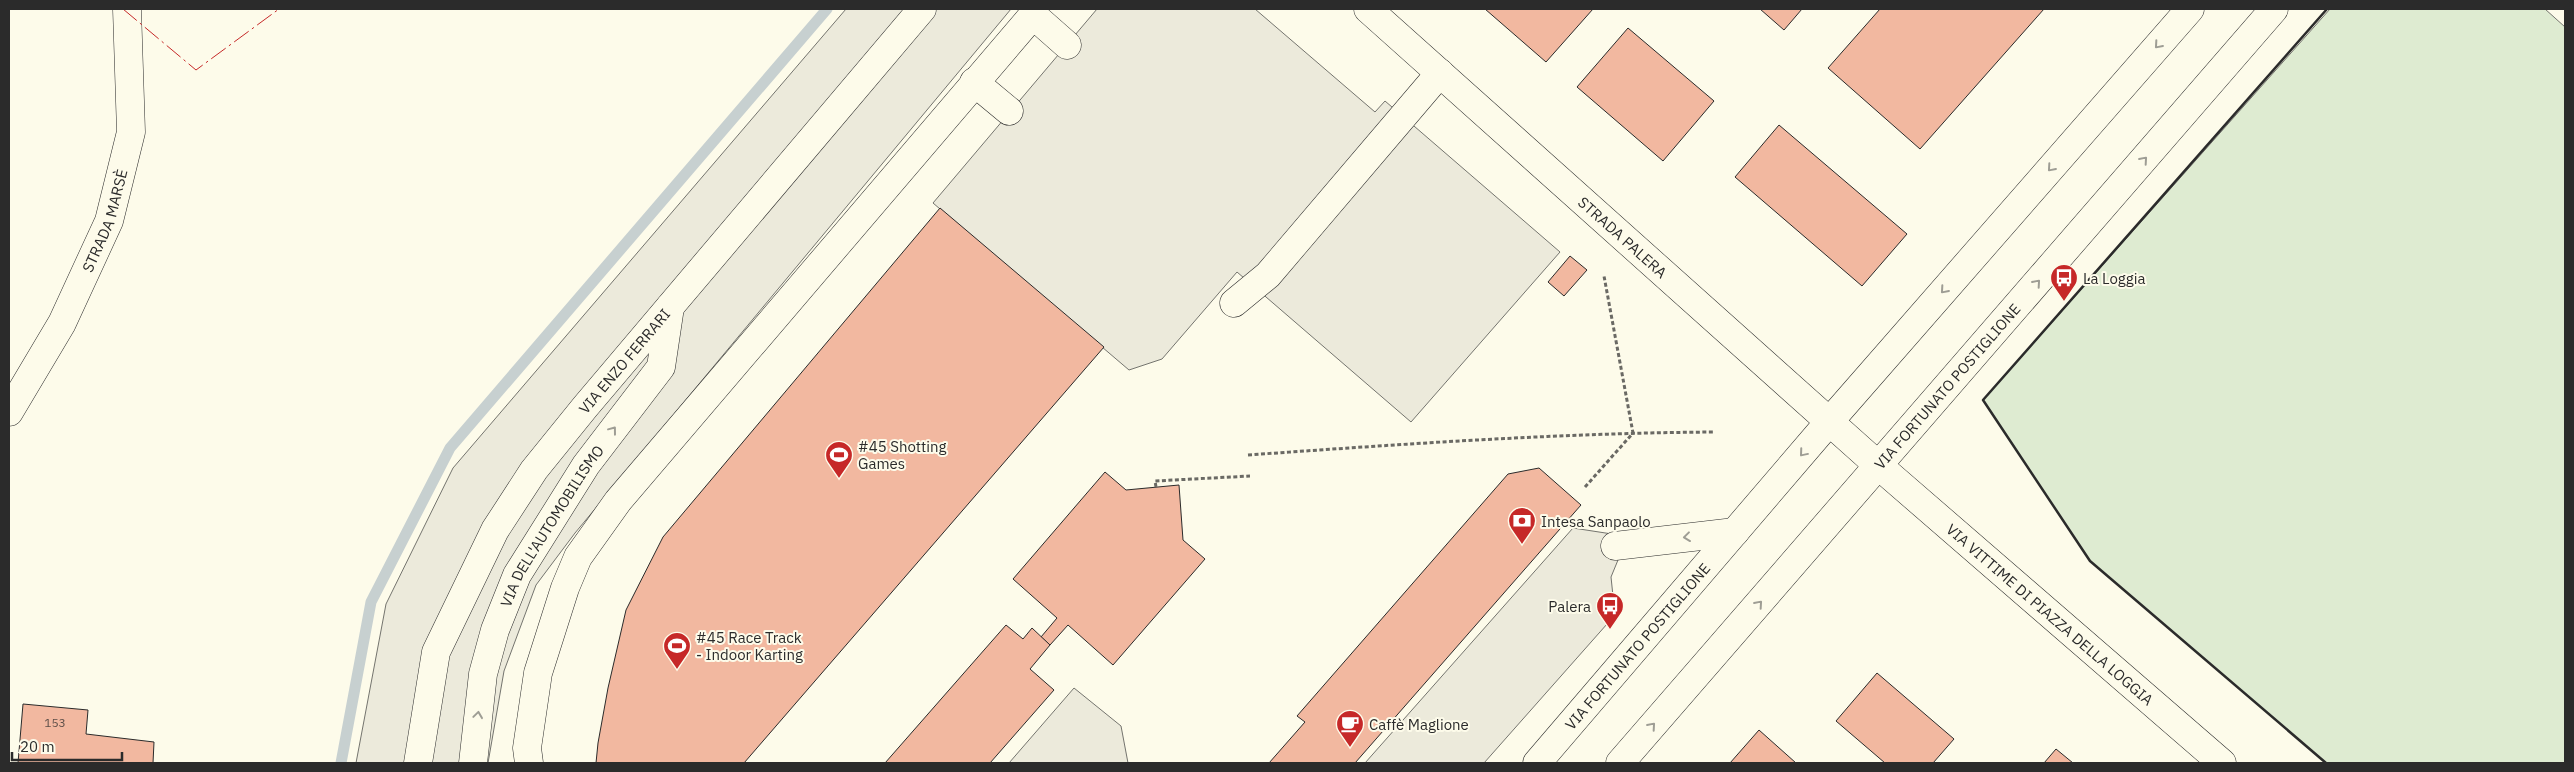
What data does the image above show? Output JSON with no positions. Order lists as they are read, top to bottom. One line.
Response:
{"streets":{"street":["STRADA MARSÈ","STRADA PALERA","VIA ENZO FERRARI","VIA FORTUNATO POSTIGLIONE","VIA DELL'AUTOMOBILISMO","VIA VITTIME DI PIAZZA DELLA LOGGIA"]},"crossings":[["STRADA PALERA","VIA FORTUNATO POSTIGLIONE"],["STRADA PALERA","VIA VITTIME DI PIAZZA DELLA LOGGIA"],["VIA ENZO FERRARI","VIA DELL'AUTOMOBILISMO"],["VIA FORTUNATO POSTIGLIONE","VIA VITTIME DI PIAZZA DELLA LOGGIA"]],"places":{"bus stop":["La Loggia","Palera"],"sports":["#45 Shotting Games","#45 Race Track - Indoor Karting"],"bank":["Intesa Sanpaolo"],"cafe":["Caffè Maglione"]},"house_numbers":["153"],"scale_bar":"20 m"}
